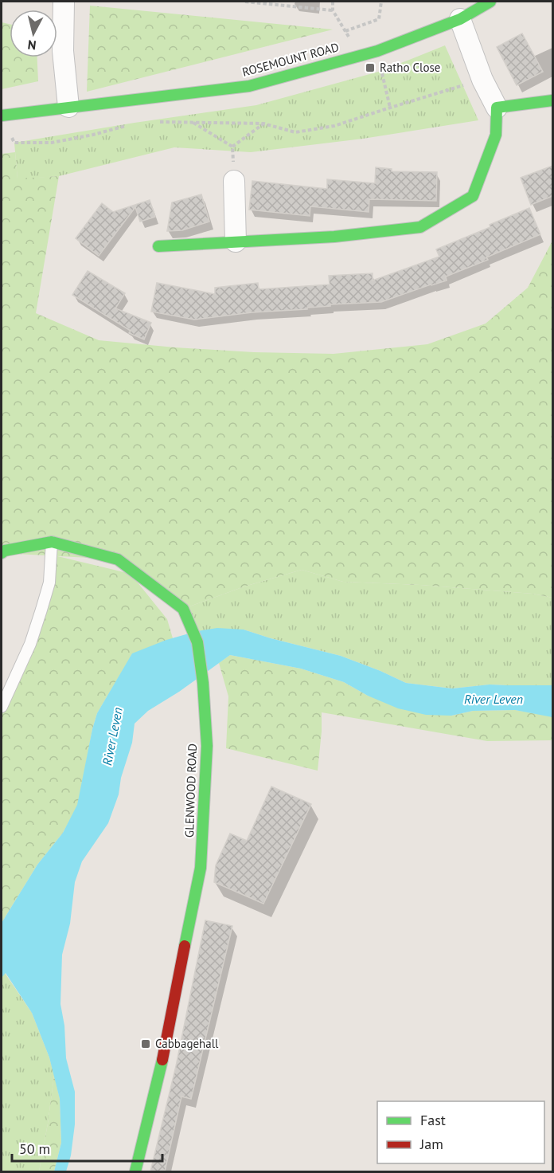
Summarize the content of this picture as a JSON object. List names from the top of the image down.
{
  "streets": {
    "street": ["ROSEMOUNT ROAD", "GLENWOOD ROAD"]
  },
  "water": ["River Leven"],
  "places": {
    "transit": ["Ratho Close", "Cabbagehall"]
  },
  "legend": ["Fast", "Jam"],
  "scale_bar": "50 m",
  "north": "bottom"
}
